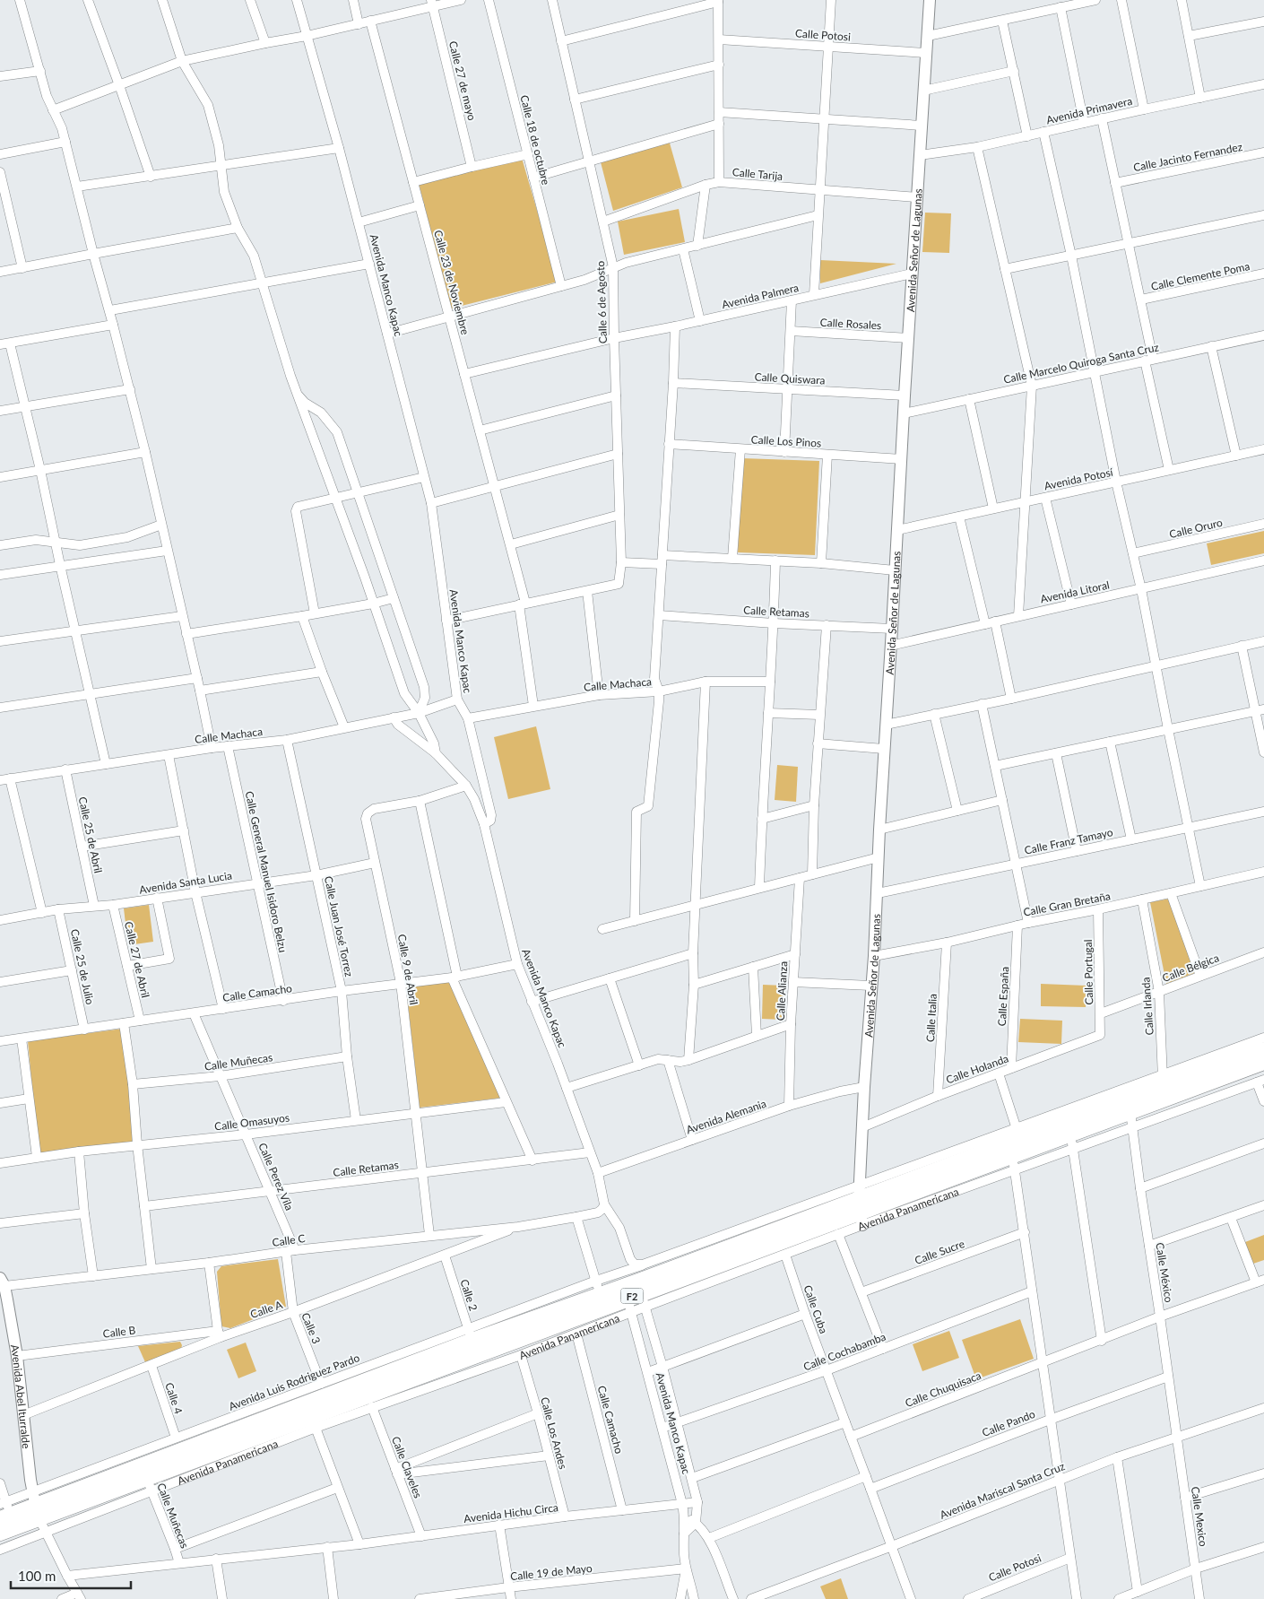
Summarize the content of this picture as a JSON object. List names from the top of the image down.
{
  "streets": {
    "highway": ["Avenida Panamericana", "F2"],
    "street": [
      "Calle Potosi",
      "Calle 27 de mayo",
      "Avenida Primavera",
      "Calle 18 de octubre",
      "Calle Jacinto Fernandez",
      "Calle Tarija",
      "Avenida Señor de Lagunas",
      "Calle Clemente Poma",
      "Calle 23 de Noviembre",
      "Avenida Manco Kapac",
      "Avenida Palmera",
      "Calle 6 de Agosto",
      "Calle Rosales",
      "Calle Marcelo Quiroga Santa Cruz",
      "Calle Quiswara",
      "Calle Los Pinos",
      "Avenida Potosí",
      "Calle Oruro",
      "Avenida Litoral",
      "Calle Retamas",
      "Calle Machaca",
      "Calle 25 de Abril",
      "Calle Franz Tamayo",
      "Calle General Manuel Isidoro Belzu",
      "Avenida Santa Lucia",
      "Calle Gran Bretaña",
      "Calle Juan José Torrez",
      "Calle 27 de Abril",
      "Calle 25 de Julio",
      "Calle Bélgica",
      "Calle 9 de Abril",
      "Calle Portugal",
      "Calle Alianza",
      "Calle Camacho",
      "Calle España",
      "Calle Irlanda",
      "Calle Italia",
      "Calle Muñecas",
      "Calle Holanda",
      "Avenida Alemania",
      "Calle Omasuyos",
      "Calle Perez Vila",
      "Calle C",
      "Calle Sucre",
      "Calle México",
      "Calle 2",
      "Calle A",
      "Calle Cuba",
      "Calle 3",
      "Calle B",
      "Calle Cochabamba",
      "Avenida Luis Rodriguez Pardo",
      "Calle Chuquisaca",
      "Avenida Abel Iturralde",
      "Calle 4",
      "Calle Pando",
      "Calle Los Andes",
      "Calle Claveles",
      "Avenida Mariscal Santa Cruz",
      "Avenida Hichu Circa",
      "Calle Mexico",
      "Calle 19 de Mayo"
    ]
  },
  "crossings": [
    ["Calle Potosi", "Avenida Señor de Lagunas"],
    ["Avenida Primavera", "Avenida Señor de Lagunas"],
    ["Calle Tarija", "Avenida Señor de Lagunas"],
    ["Calle Tarija", "Calle 6 de Agosto"],
    ["Avenida Señor de Lagunas", "Avenida Palmera"],
    ["Avenida Señor de Lagunas", "Calle Rosales"],
    ["Avenida Señor de Lagunas", "Calle Marcelo Quiroga Santa Cruz"],
    ["Avenida Señor de Lagunas", "Calle Quiswara"],
    ["Avenida Señor de Lagunas", "Calle Los Pinos"],
    ["Avenida Señor de Lagunas", "Avenida Potosí"],
    ["Avenida Señor de Lagunas", "Avenida Litoral"],
    ["Avenida Señor de Lagunas", "Calle Retamas"],
    ["Avenida Señor de Lagunas", "Calle Franz Tamayo"],
    ["Avenida Señor de Lagunas", "Calle Gran Bretaña"],
    ["Avenida Señor de Lagunas", "Calle Holanda"],
    ["Avenida Señor de Lagunas", "Avenida Alemania"],
    ["Avenida Señor de Lagunas", "Avenida Panamericana"],
    ["Calle 23 de Noviembre", "Avenida Palmera"],
    ["Calle 23 de Noviembre", "Calle Machaca"],
    ["Avenida Manco Kapac", "Calle Retamas"],
    ["Avenida Manco Kapac", "Calle Machaca"],
    ["Avenida Manco Kapac", "Calle Camacho"],
    ["Avenida Manco Kapac", "Avenida Alemania"],
    ["Avenida Manco Kapac", "Avenida Panamericana"],
    ["Avenida Manco Kapac", "Calle Cochabamba"],
    ["Avenida Manco Kapac", "Avenida Hichu Circa"],
    ["Avenida Manco Kapac", "Calle 19 de Mayo"],
    ["Avenida Palmera", "Calle 6 de Agosto"],
    ["Calle Retamas", "Calle 9 de Abril"],
    ["Calle Retamas", "Calle Perez Vila"],
    ["Calle Machaca", "Calle 25 de Abril"],
    ["Calle Machaca", "Calle General Manuel Isidoro Belzu"],
    ["Calle Machaca", "Calle Juan José Torrez"],
    ["Calle 25 de Abril", "Avenida Santa Lucia"],
    ["Calle General Manuel Isidoro Belzu", "Avenida Santa Lucia"],
    ["Calle General Manuel Isidoro Belzu", "Calle Camacho"],
    ["Avenida Santa Lucia", "Calle Juan José Torrez"],
    ["Avenida Santa Lucia", "Calle 27 de Abril"],
    ["Avenida Santa Lucia", "Calle 25 de Julio"],
    ["Avenida Santa Lucia", "Calle 9 de Abril"],
    ["Calle Gran Bretaña", "Calle Portugal"],
    ["Calle Gran Bretaña", "Calle España"],
    ["Calle Gran Bretaña", "Calle Irlanda"],
    ["Calle Gran Bretaña", "Calle Italia"],
    ["Calle Juan José Torrez", "Calle Camacho"],
    ["Calle Juan José Torrez", "Calle Muñecas"],
    ["Calle Juan José Torrez", "Calle Omasuyos"],
    ["Calle 27 de Abril", "Calle Camacho"],
    ["Calle 25 de Julio", "Calle Camacho"],
    ["Calle Bélgica", "Calle Portugal"],
    ["Calle Bélgica", "Calle Irlanda"],
    ["Calle 9 de Abril", "Calle Camacho"],
    ["Calle 9 de Abril", "Calle Omasuyos"],
    ["Calle 9 de Abril", "Calle C"],
    ["Calle Portugal", "Calle Holanda"],
    ["Calle Alianza", "Avenida Alemania"],
    ["Calle Camacho", "Calle Perez Vila"],
    ["Calle Camacho", "Avenida Panamericana"],
    ["Calle Camacho", "Avenida Hichu Circa"],
    ["Calle España", "Calle Holanda"],
    ["Calle Irlanda", "Avenida Panamericana"],
    ["Calle Italia", "Calle Holanda"],
    ["Calle Muñecas", "Calle Perez Vila"],
    ["Calle Muñecas", "Avenida Panamericana"],
    ["Calle Muñecas", "Avenida Hichu Circa"],
    ["Calle Omasuyos", "Calle Perez Vila"],
    ["Calle Perez Vila", "Calle C"],
    ["Calle Perez Vila", "Calle 3"],
    ["Avenida Panamericana", "Calle México"],
    ["Avenida Panamericana", "Calle 2"],
    ["Avenida Panamericana", "Calle Cuba"],
    ["Avenida Panamericana", "Avenida Luis Rodriguez Pardo"],
    ["Avenida Panamericana", "Avenida Abel Iturralde"],
    ["Avenida Panamericana", "Calle Los Andes"],
    ["Avenida Panamericana", "Calle Claveles"],
    ["Calle C", "Calle A"],
    ["Calle C", "Calle 3"],
    ["Calle C", "Avenida Abel Iturralde"],
    ["Calle México", "Calle Chuquisaca"],
    ["Calle México", "Calle Pando"],
    ["Calle México", "Avenida Mariscal Santa Cruz"],
    ["Calle México", "Calle Mexico"],
    ["Calle 2", "Calle A"],
    ["Calle 2", "Avenida Luis Rodriguez Pardo"],
    ["Calle A", "Calle 3"],
    ["Calle A", "Calle B"],
    ["Calle A", "Avenida Abel Iturralde"],
    ["Calle A", "Calle 4"],
    ["Calle Cuba", "Calle Cochabamba"],
    ["Calle 3", "Avenida Luis Rodriguez Pardo"],
    ["Calle B", "Avenida Abel Iturralde"],
    ["Avenida Luis Rodriguez Pardo", "Avenida Abel Iturralde"],
    ["Avenida Luis Rodriguez Pardo", "Calle 4"],
    ["Calle Los Andes", "Avenida Hichu Circa"],
    ["Calle Claveles", "Avenida Hichu Circa"],
    ["Avenida Mariscal Santa Cruz", "Calle Mexico"]
  ],
  "scale_bar": "100 m"
}
